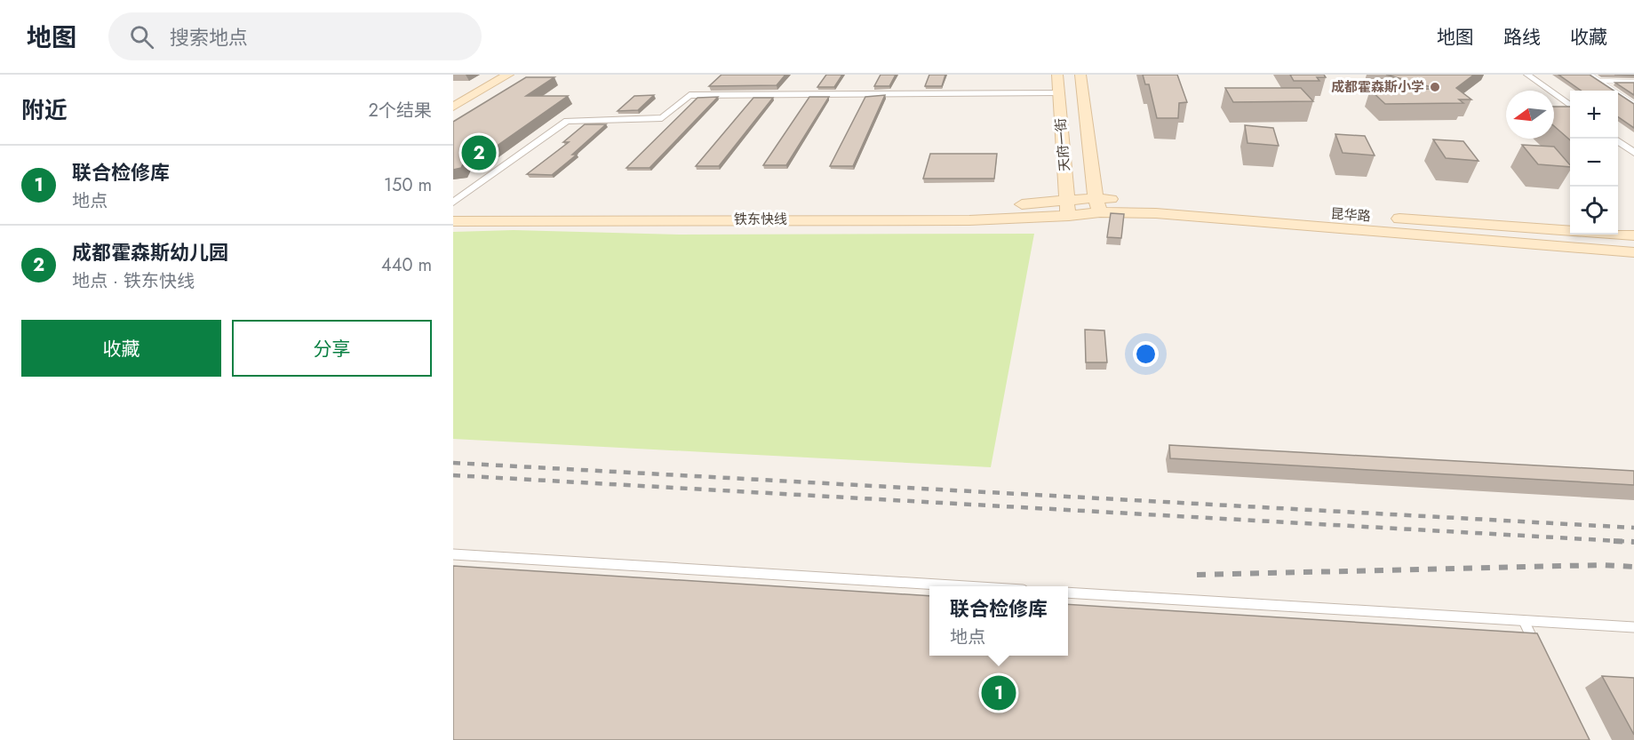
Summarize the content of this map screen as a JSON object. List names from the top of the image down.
{
  "streets": {
    "main road": ["天府一街", "昆华路", "铁东快线"]
  },
  "crossings": [
    ["天府一街", "昆华路"],
    ["天府一街", "铁东快线"],
    ["昆华路", "铁东快线"]
  ],
  "places": ["成都霍森斯小学"],
  "north": "left",
  "page": {
    "header": "地图",
    "search": "搜索地点",
    "nav": ["地图", "路线", "收藏"],
    "heading": ["附近", "2个结果"],
    "map_buttons": ["+", "−"],
    "pins": ["2", "1"],
    "list": [
      {
        "mark": "1",
        "name": "联合检修库",
        "note": "地点",
        "value": "150 m"
      },
      {
        "mark": "2",
        "name": "成都霍森斯幼儿园",
        "note": "地点 · 铁东快线",
        "value": "440 m"
      }
    ],
    "buttons": ["收藏", "分享"],
    "popup": ["联合检修库", "地点"]
  }
}
